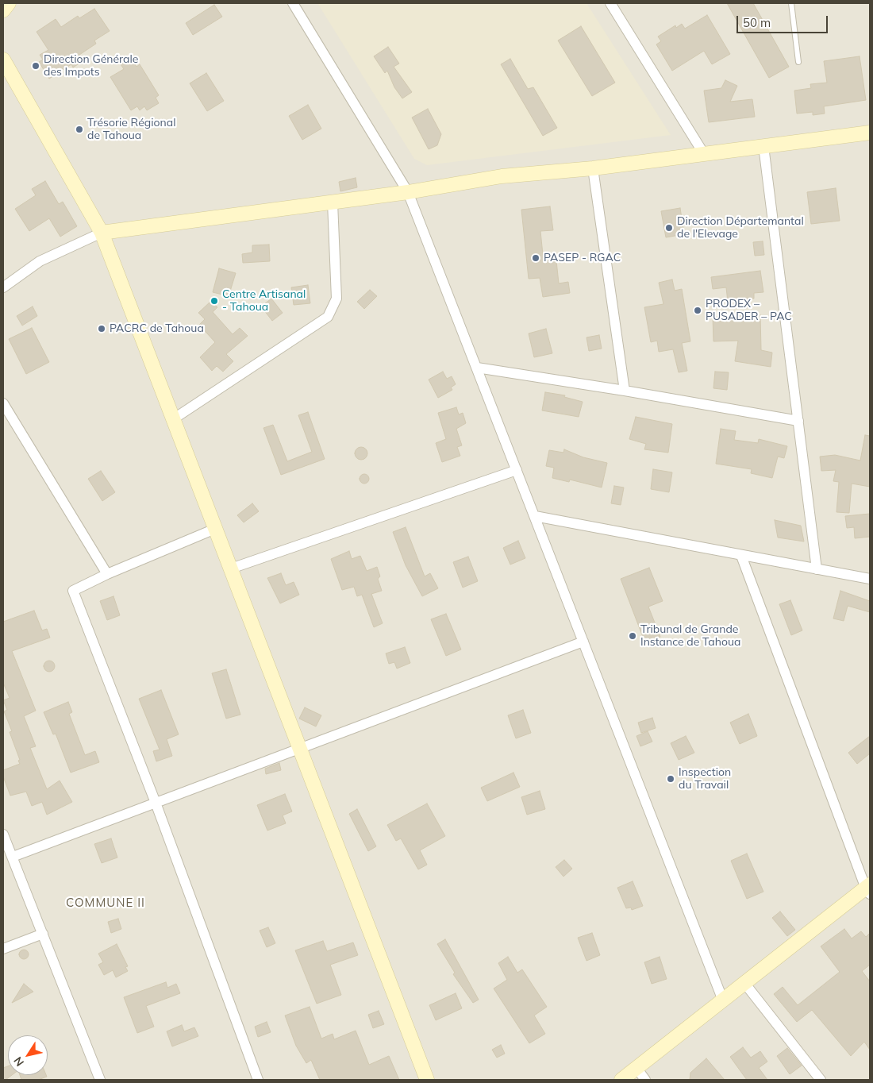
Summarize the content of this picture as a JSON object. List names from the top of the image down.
{
  "districts": ["COMMUNE II"],
  "places": [
    "Direction Générale des Impots",
    "Trésorie Régional de Tahoua",
    "Direction Départemantal de l'Elevage",
    "PASEP - RGAC",
    "Centre Artisanal - Tahoua",
    "PRODEX – PUSADER – PAC",
    "PACRC de Tahoua",
    "Tribunal de Grande Instance de Tahoua",
    "Inspection du Travail"
  ],
  "scale_bar": "50 m",
  "north": "bottom left"
}
